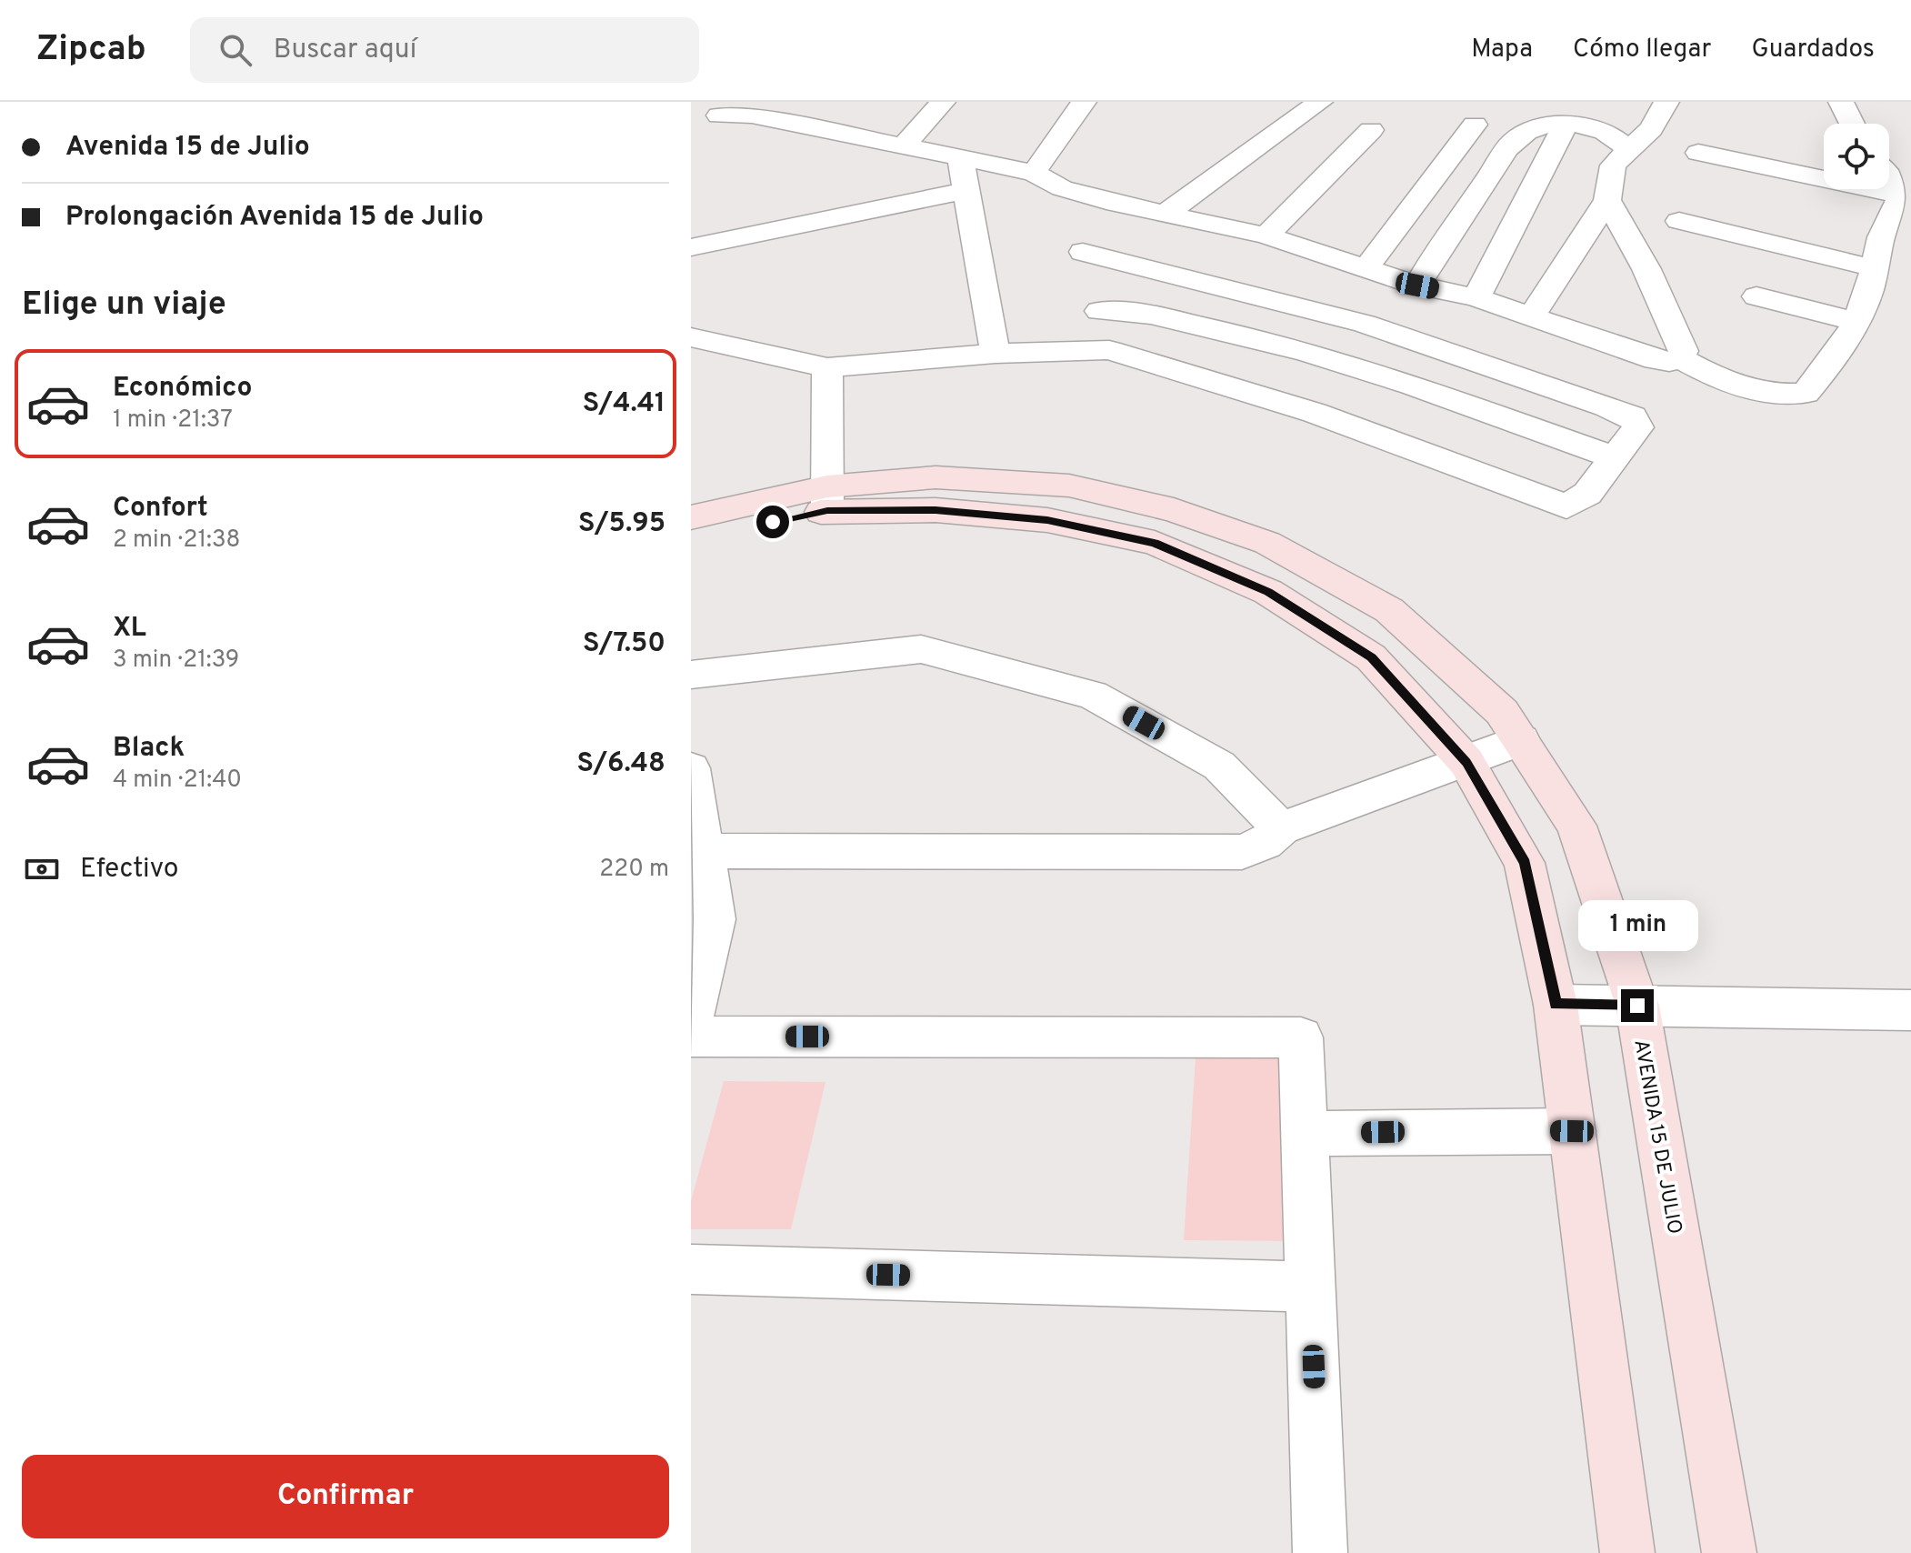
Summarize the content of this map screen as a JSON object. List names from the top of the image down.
{
  "streets": {
    "street": ["AVENIDA 15 DE JULIO"]
  },
  "page": {
    "header": "Zipcab",
    "search": "Buscar aquí",
    "nav": ["Mapa", "Cómo llegar", "Guardados"],
    "banner": ["Avenida 15 de Julio", "Prolongación Avenida 15 de Julio"],
    "heading": "Elige un viaje",
    "list": [
      {
        "name": "Económico",
        "note": "1 min · 21:37",
        "value": "S/4.41"
      },
      {
        "name": "Confort",
        "note": "2 min · 21:38",
        "value": "S/5.95"
      },
      {
        "name": "XL",
        "note": "3 min · 21:39",
        "value": "S/7.50"
      },
      {
        "name": "Black",
        "note": "4 min · 21:40",
        "value": "S/6.48"
      }
    ],
    "pay": ["Efectivo", "220 m"],
    "bubble": "1 min",
    "buttons": "Confirmar"
  }
}
